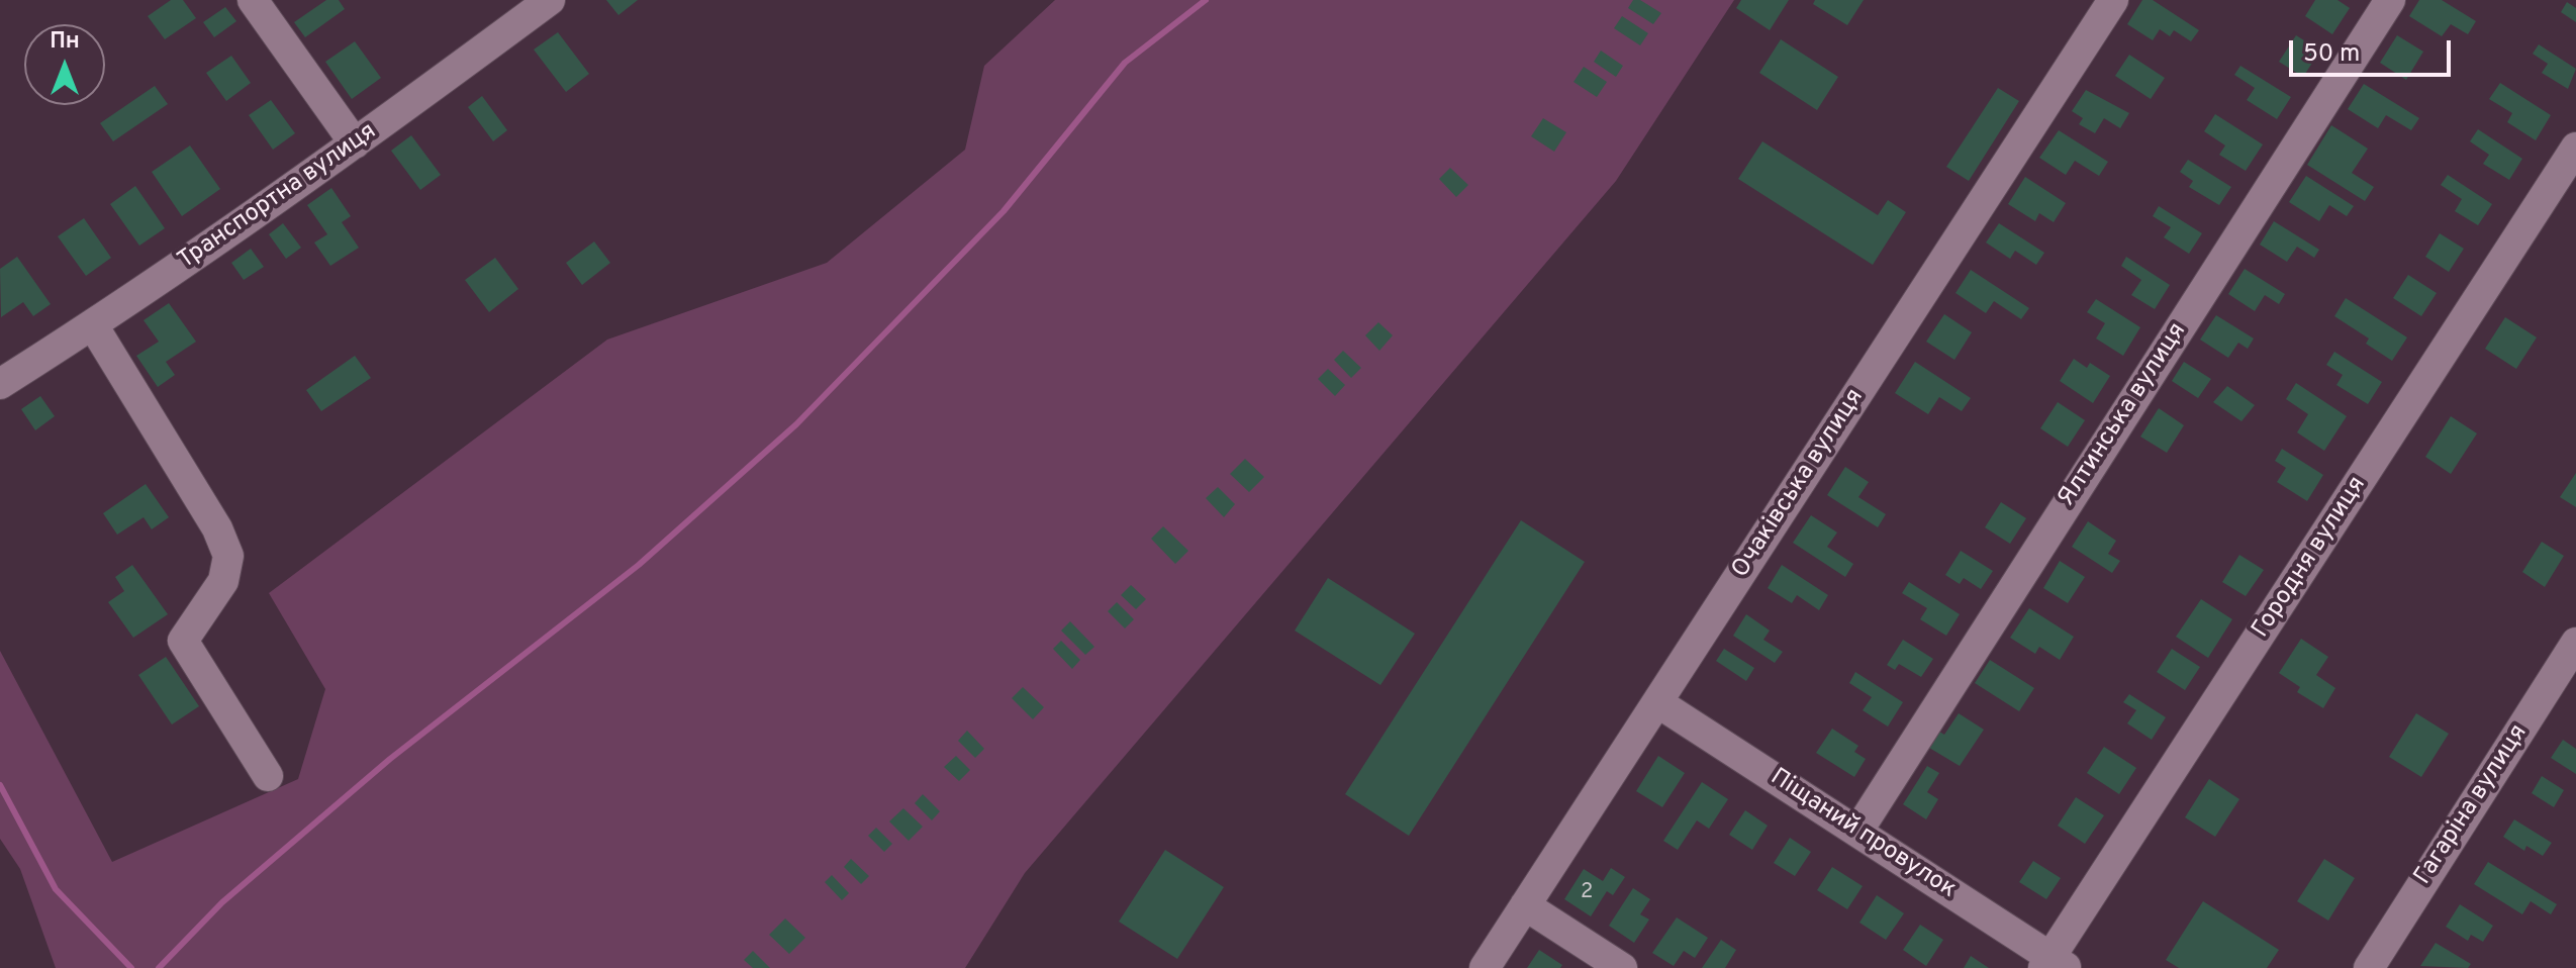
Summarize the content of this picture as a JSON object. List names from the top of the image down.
{
  "streets": {
    "street": [
      "Транспортна вулиця",
      "Ялтинська вулиця",
      "Очаківська вулиця",
      "Городня вулиця",
      "Гагаріна вулиця",
      "Піщаний провулок"
    ]
  },
  "crossings": [
    ["Ялтинська вулиця", "Піщаний провулок"],
    ["Очаківська вулиця", "Піщаний провулок"],
    ["Городня вулиця", "Піщаний провулок"]
  ],
  "house_numbers": ["2"],
  "scale_bar": "50 m",
  "north": "top"
}
